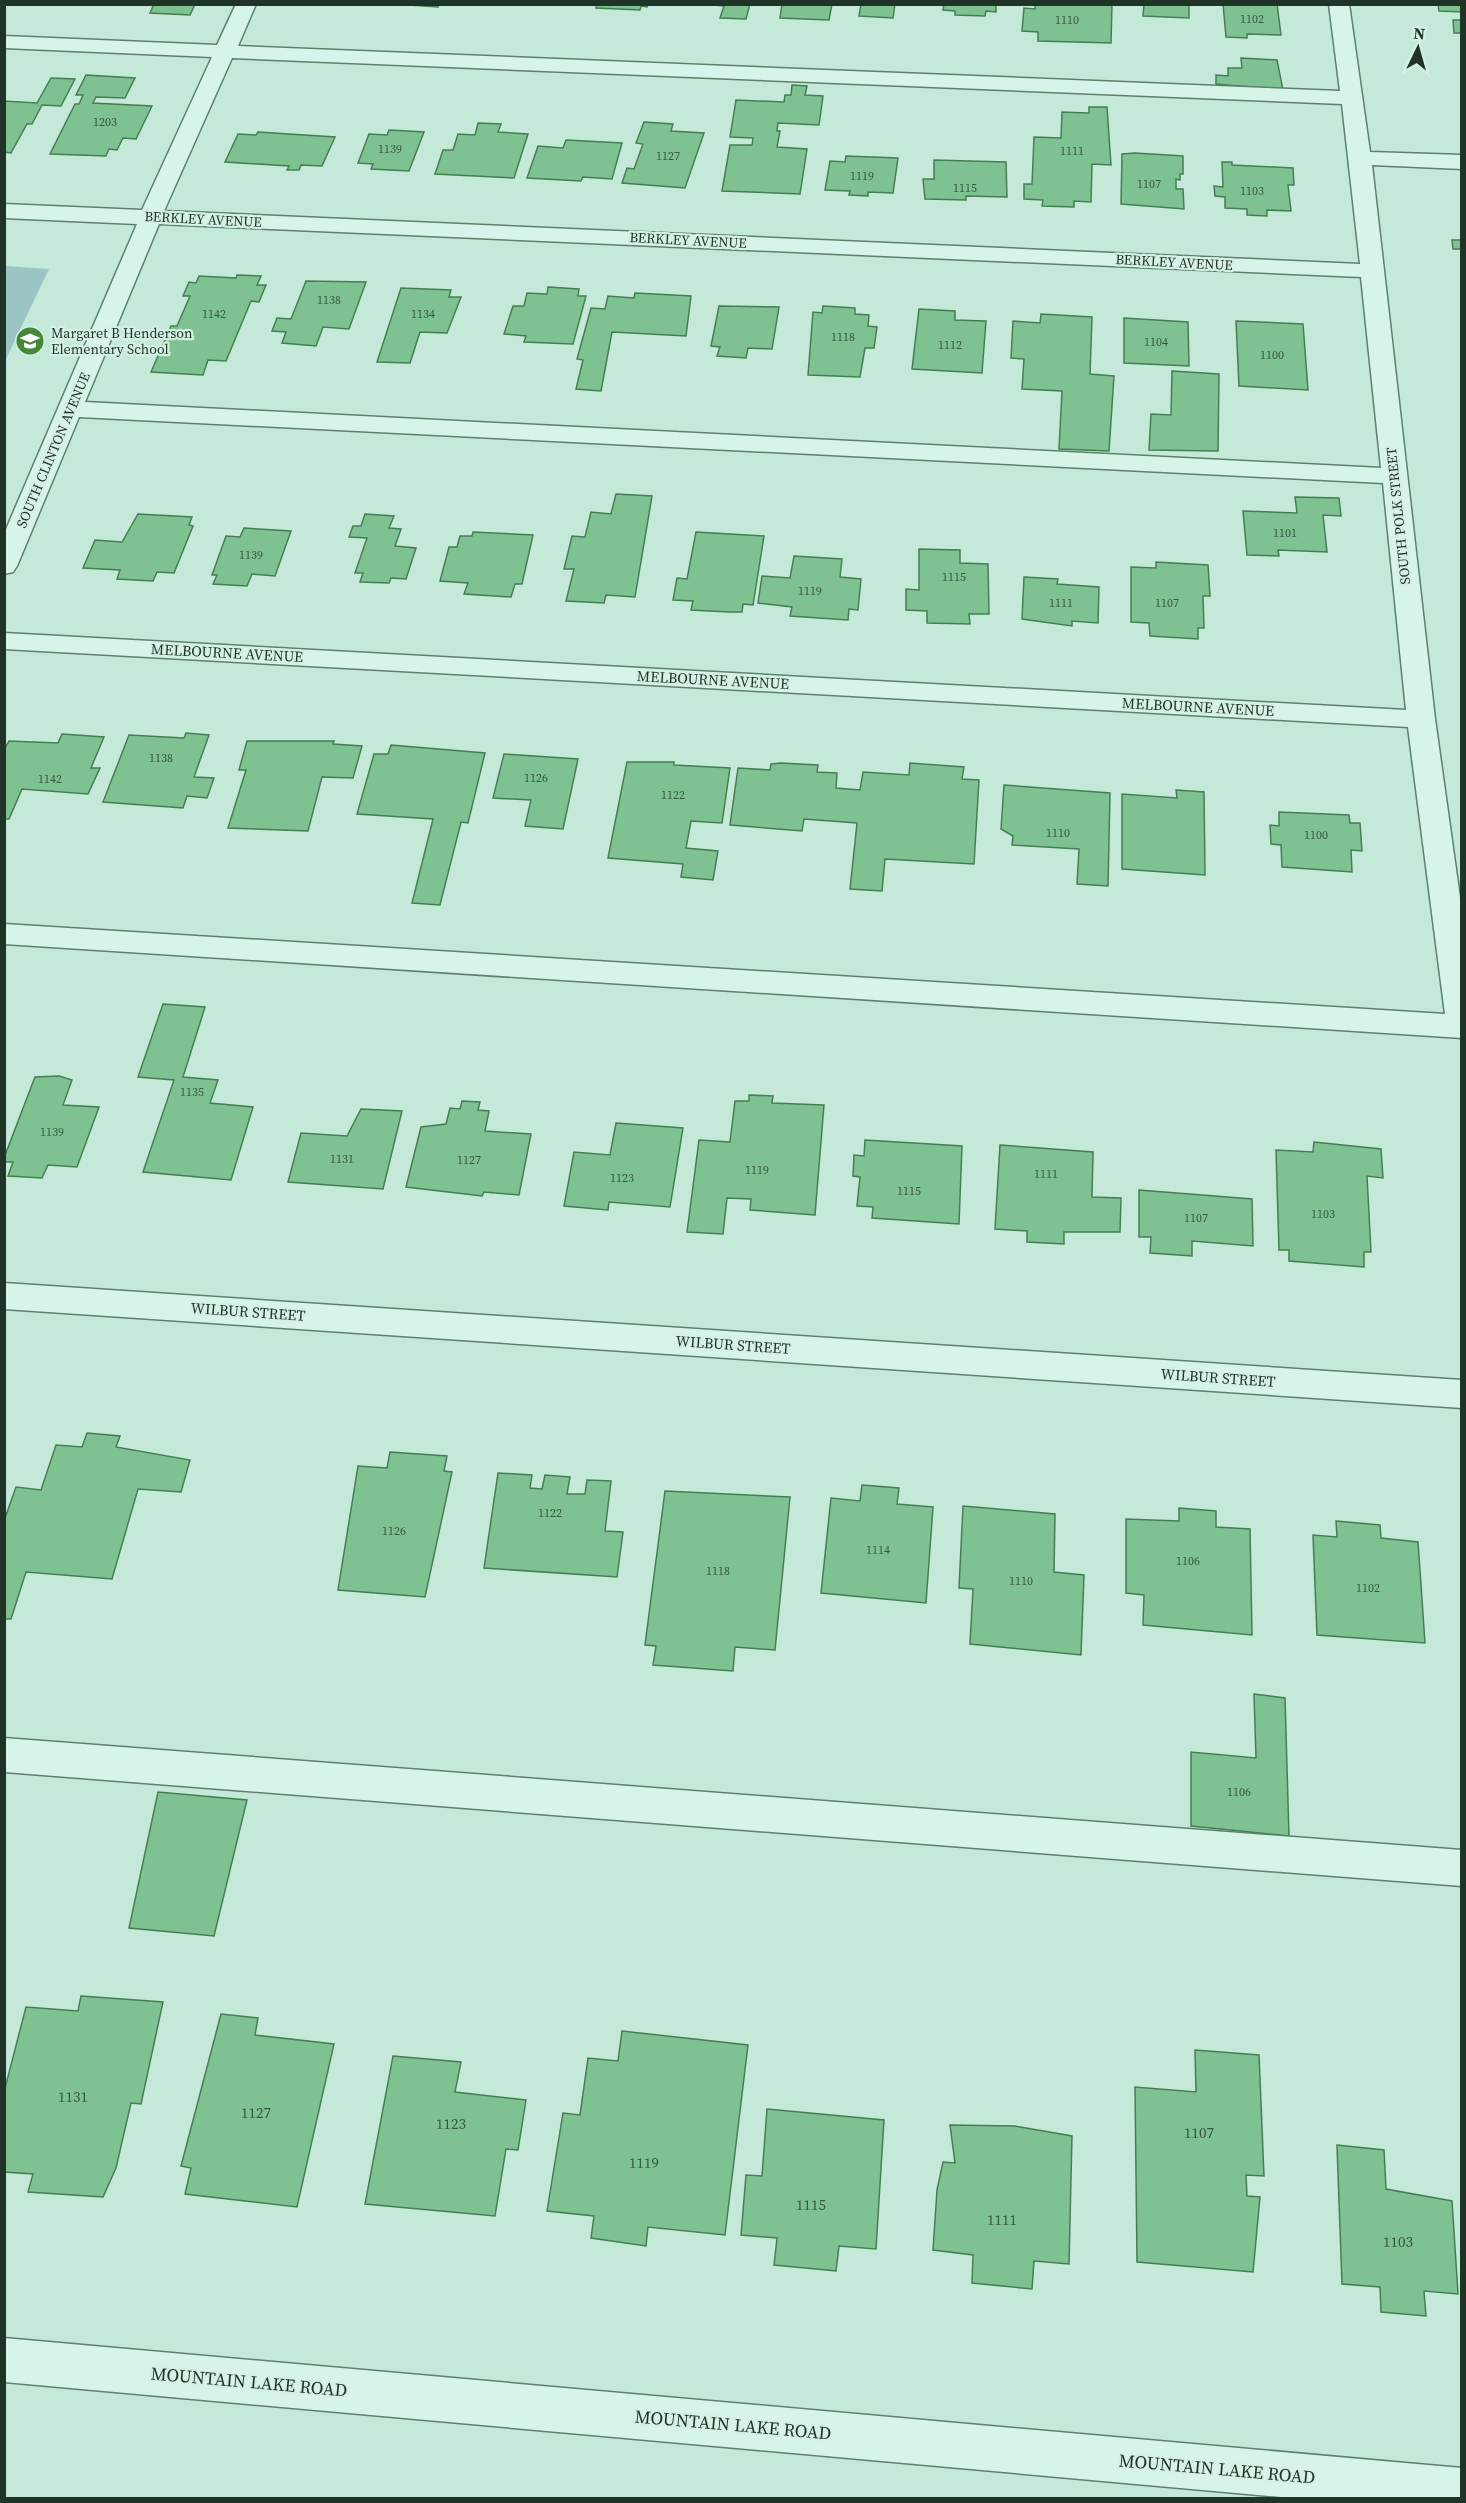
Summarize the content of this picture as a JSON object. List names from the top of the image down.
{
  "streets": {
    "street": [
      "BERKLEY AVENUE",
      "SOUTH CLINTON AVENUE",
      "SOUTH POLK STREET",
      "MELBOURNE AVENUE",
      "WILBUR STREET",
      "MOUNTAIN LAKE ROAD"
    ]
  },
  "crossings": [
    ["BERKLEY AVENUE", "SOUTH CLINTON AVENUE"],
    ["BERKLEY AVENUE", "SOUTH POLK STREET"],
    ["SOUTH POLK STREET", "MELBOURNE AVENUE"]
  ],
  "places": {
    "school or university": ["Margaret B Henderson Elementary School"]
  },
  "house_numbers": [
    "1102",
    "1110",
    "1203",
    "1139",
    "1111",
    "1127",
    "1119",
    "1107",
    "1115",
    "1103",
    "1138",
    "1142",
    "1134",
    "1118",
    "1104",
    "1112",
    "1100",
    "1101",
    "1139",
    "1115",
    "1119",
    "1111",
    "1107",
    "1138",
    "1126",
    "1142",
    "1122",
    "1110",
    "1100",
    "1135",
    "1139",
    "1131",
    "1127",
    "1119",
    "1111",
    "1123",
    "1115",
    "1103",
    "1107",
    "1122",
    "1126",
    "1114",
    "1106",
    "1118",
    "1110",
    "1102",
    "1106",
    "1131",
    "1127",
    "1123",
    "1107",
    "1119",
    "1115",
    "1111",
    "1103"
  ],
  "north": "top"
}
